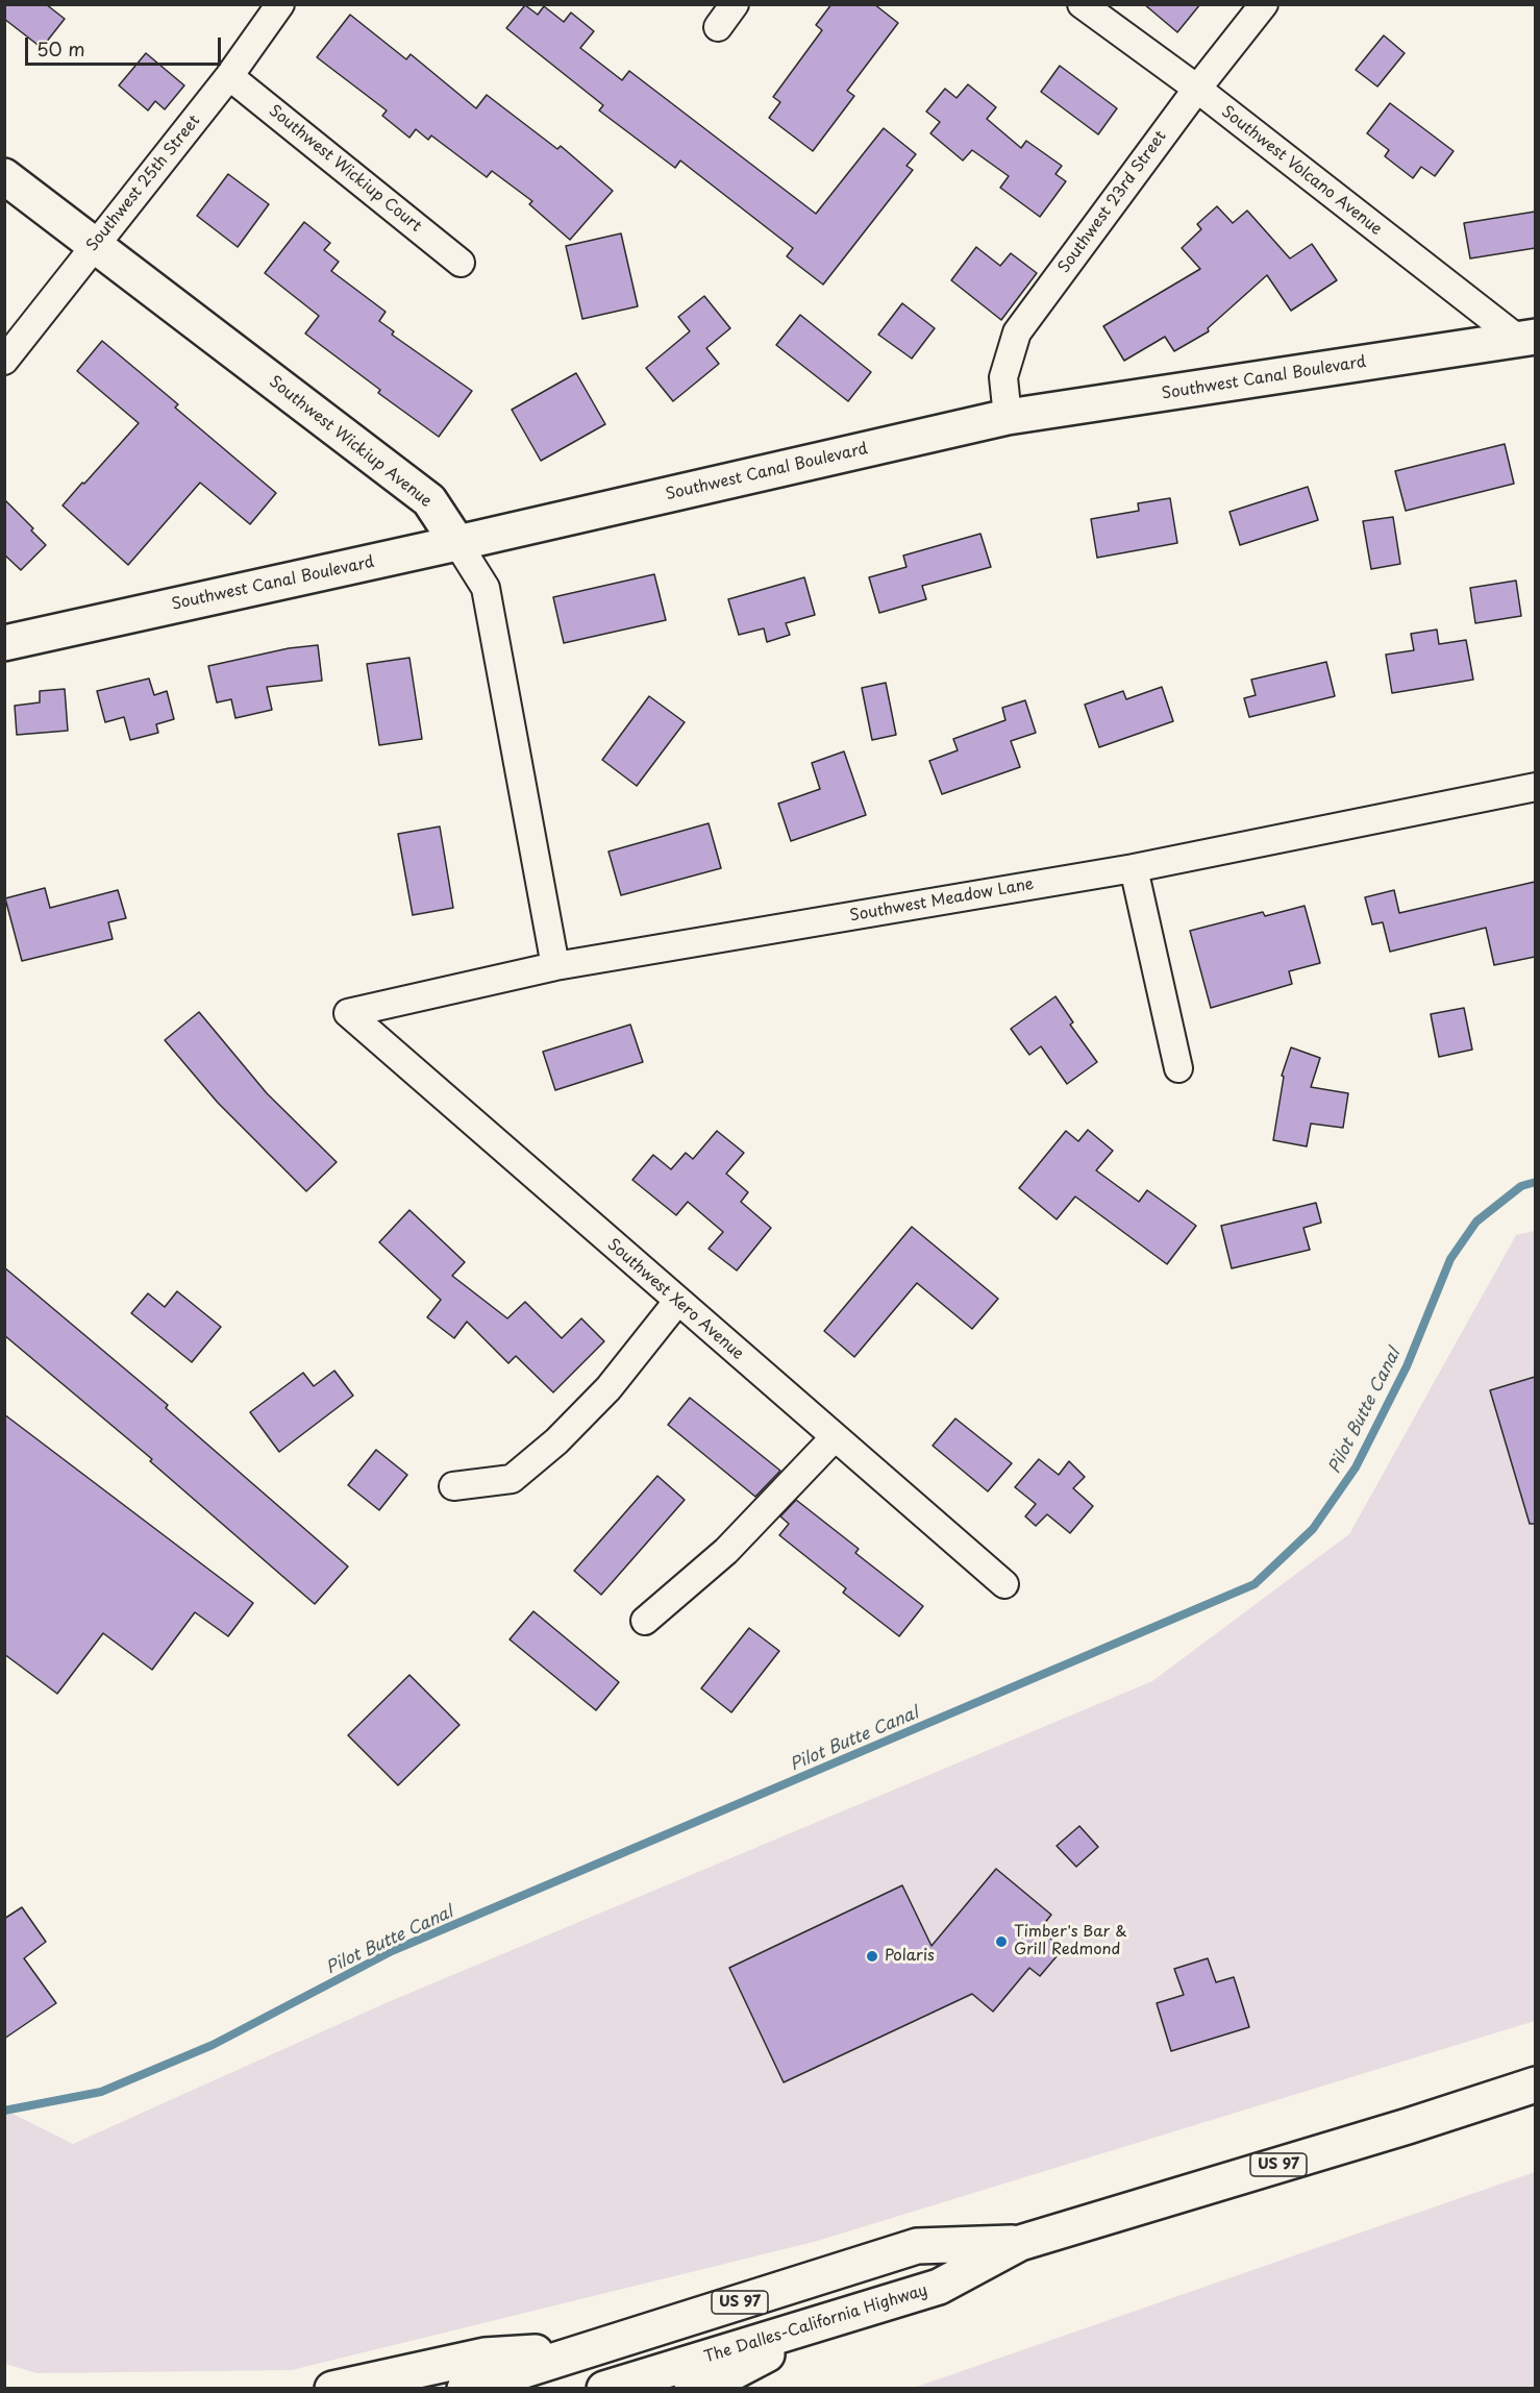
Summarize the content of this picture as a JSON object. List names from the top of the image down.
{
  "streets": {
    "main road": [
      "Southwest Canal Boulevard",
      "Southwest Wickiup Avenue",
      "US 97",
      "The Dalles-California Highway"
    ],
    "street": [
      "Southwest Wickiup Court",
      "Southwest Volcano Avenue",
      "Southwest 25th Street",
      "Southwest 23rd Street",
      "Southwest Meadow Lane",
      "Southwest Xero Avenue"
    ]
  },
  "crossings": [
    ["Southwest Wickiup Court", "Southwest 25th Street"],
    ["Southwest Volcano Avenue", "Southwest 23rd Street"],
    ["Southwest Volcano Avenue", "Southwest Canal Boulevard"],
    ["Southwest 25th Street", "Southwest Wickiup Avenue"],
    ["Southwest 23rd Street", "Southwest Canal Boulevard"],
    ["Southwest Canal Boulevard", "Southwest Wickiup Avenue"],
    ["Southwest Wickiup Avenue", "Southwest Meadow Lane"],
    ["Southwest Meadow Lane", "Southwest Xero Avenue"]
  ],
  "water": ["Pilot Butte Canal"],
  "places": ["Timber's Bar & Grill Redmond", "Polaris"],
  "scale_bar": "50 m"
}
